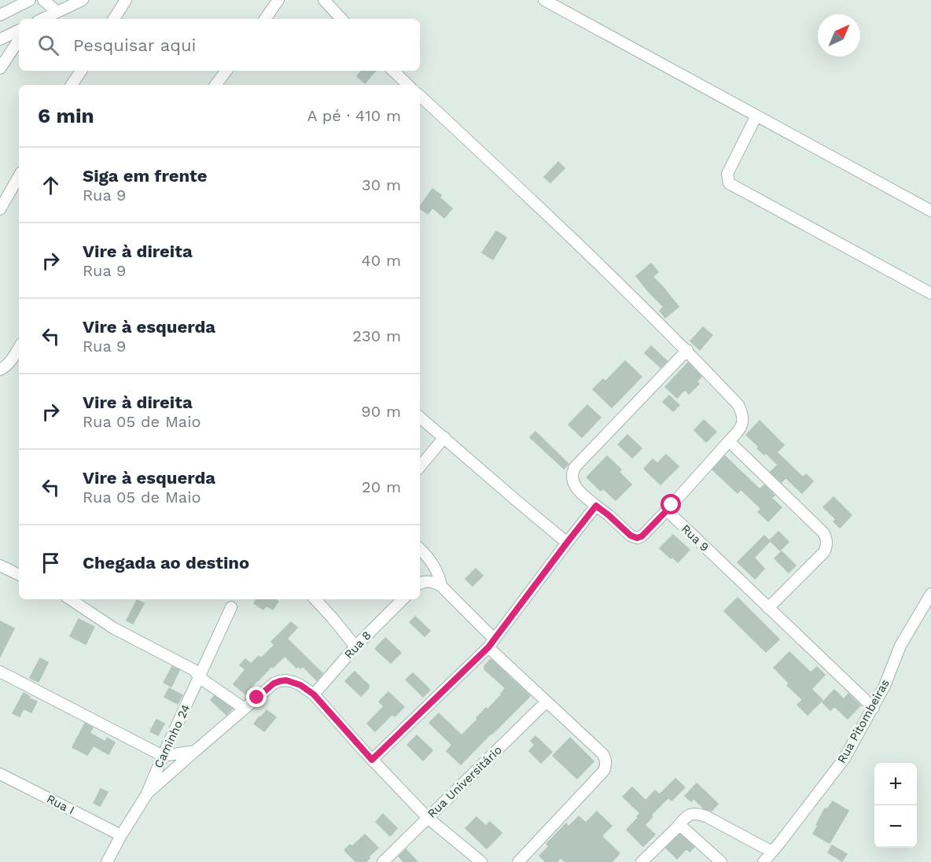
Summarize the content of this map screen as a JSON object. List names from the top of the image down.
{
  "streets": {
    "street": [
      "Rua 9",
      "Rua 8",
      "Rua Pitombeiras",
      "Caminho 24",
      "Rua Universitário",
      "Rua I"
    ]
  },
  "crossings": [
    ["Rua 9", "Rua Pitombeiras"],
    ["Caminho 24", "Rua I"]
  ],
  "north": "top right",
  "page": {
    "search": "Pesquisar aqui",
    "heading": ["6 min", "A pé · 410 m"],
    "list": [
      ["Siga em frente", "Rua 9", "30 m"],
      ["Vire à direita", "Rua 9", "40 m"],
      ["Vire à esquerda", "Rua 9", "230 m"],
      ["Vire à direita", "Rua 05 de Maio", "90 m"],
      ["Vire à esquerda", "Rua 05 de Maio", "20 m"],
      "Chegada ao destino"
    ],
    "map_buttons": ["+", "−"]
  }
}
